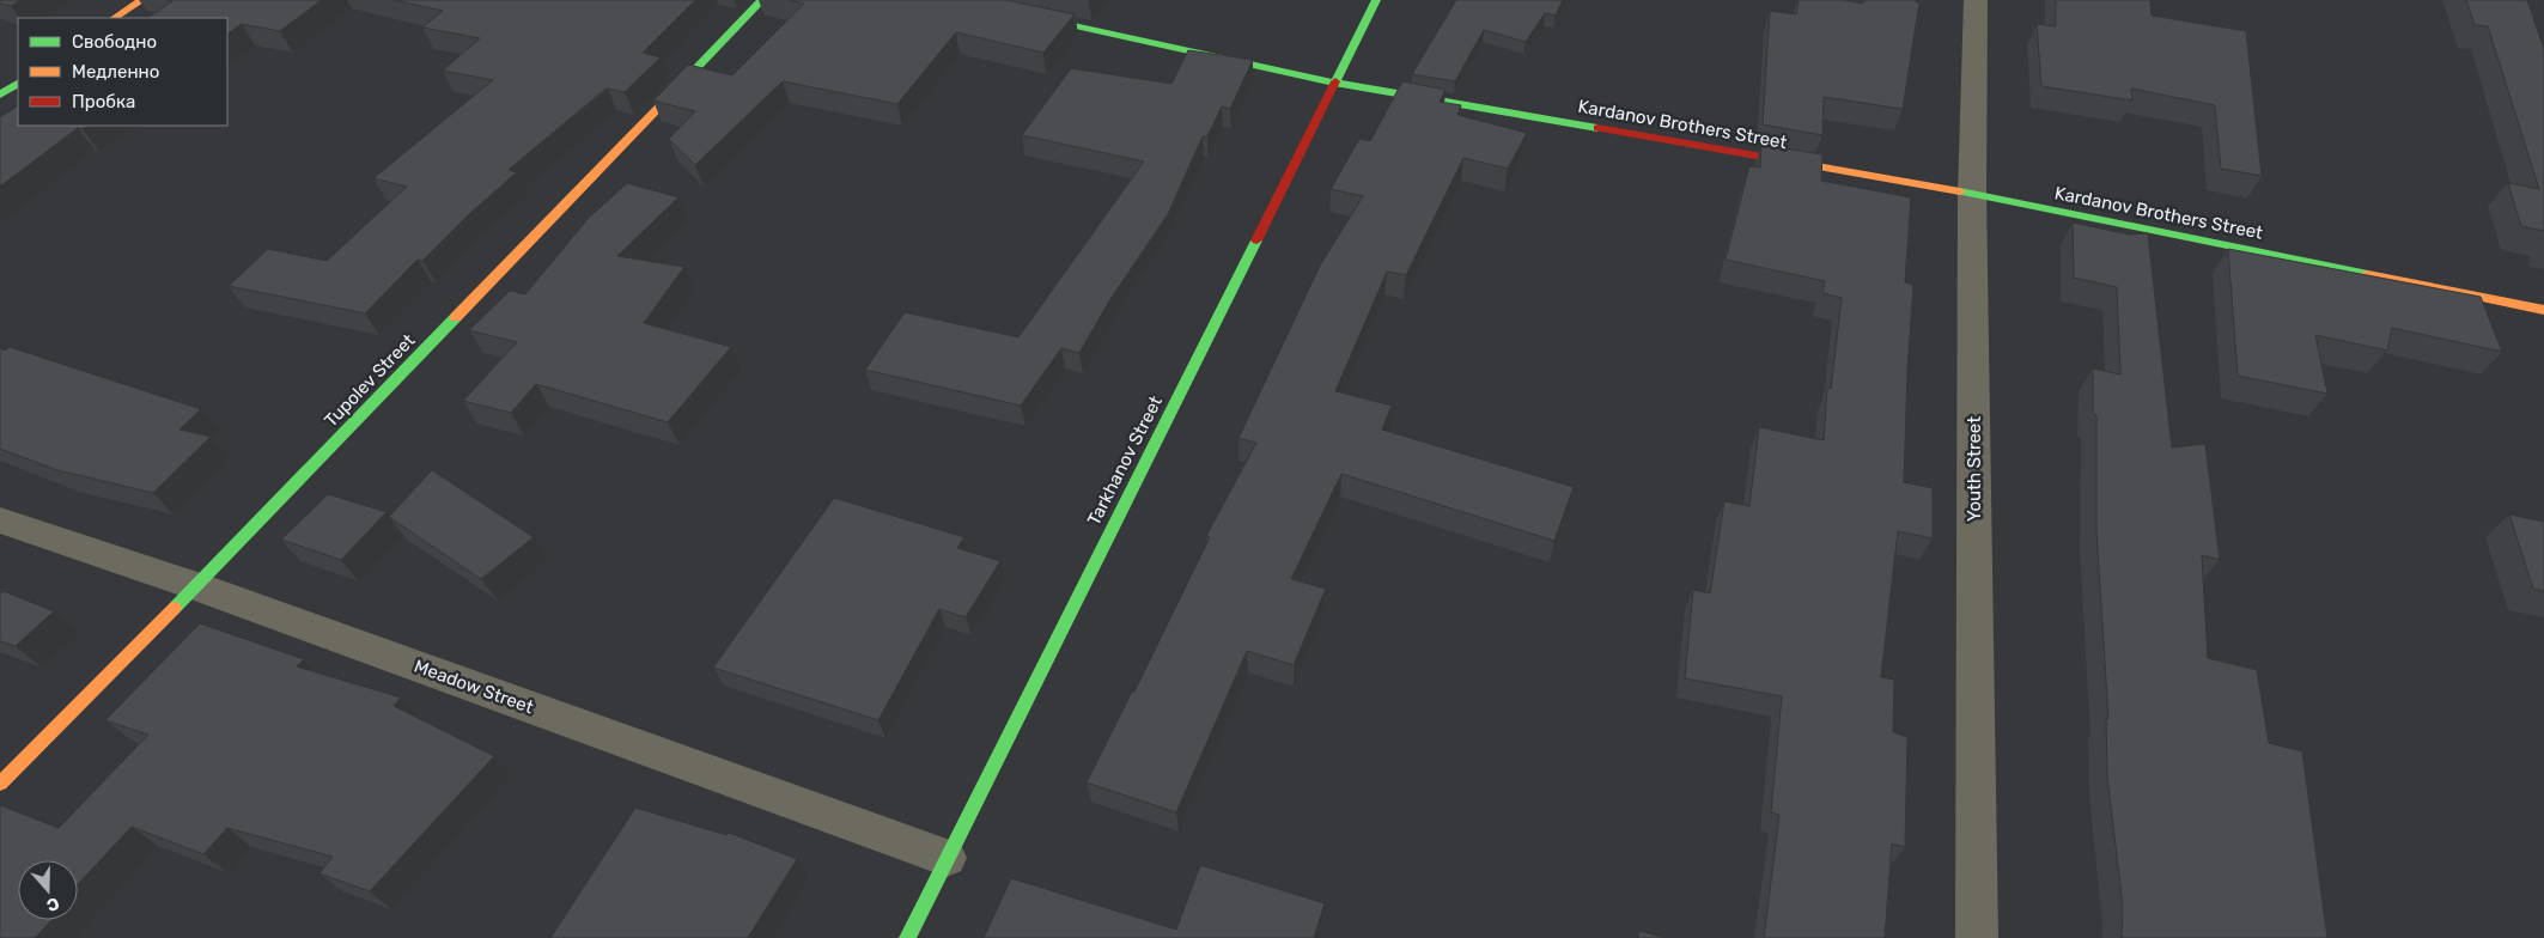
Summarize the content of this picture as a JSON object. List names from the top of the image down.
{
  "streets": {
    "street": [
      "Kardanov Brothers Street",
      "Tupolev Street",
      "Tarkhanov Street",
      "Youth Street",
      "Meadow Street"
    ]
  },
  "crossings": [
    ["Kardanov Brothers Street", "Tarkhanov Street"],
    ["Kardanov Brothers Street", "Youth Street"],
    ["Tupolev Street", "Meadow Street"],
    ["Tarkhanov Street", "Meadow Street"]
  ],
  "legend": ["Свободно", "Медленно", "Пробка"],
  "north": "bottom"
}
